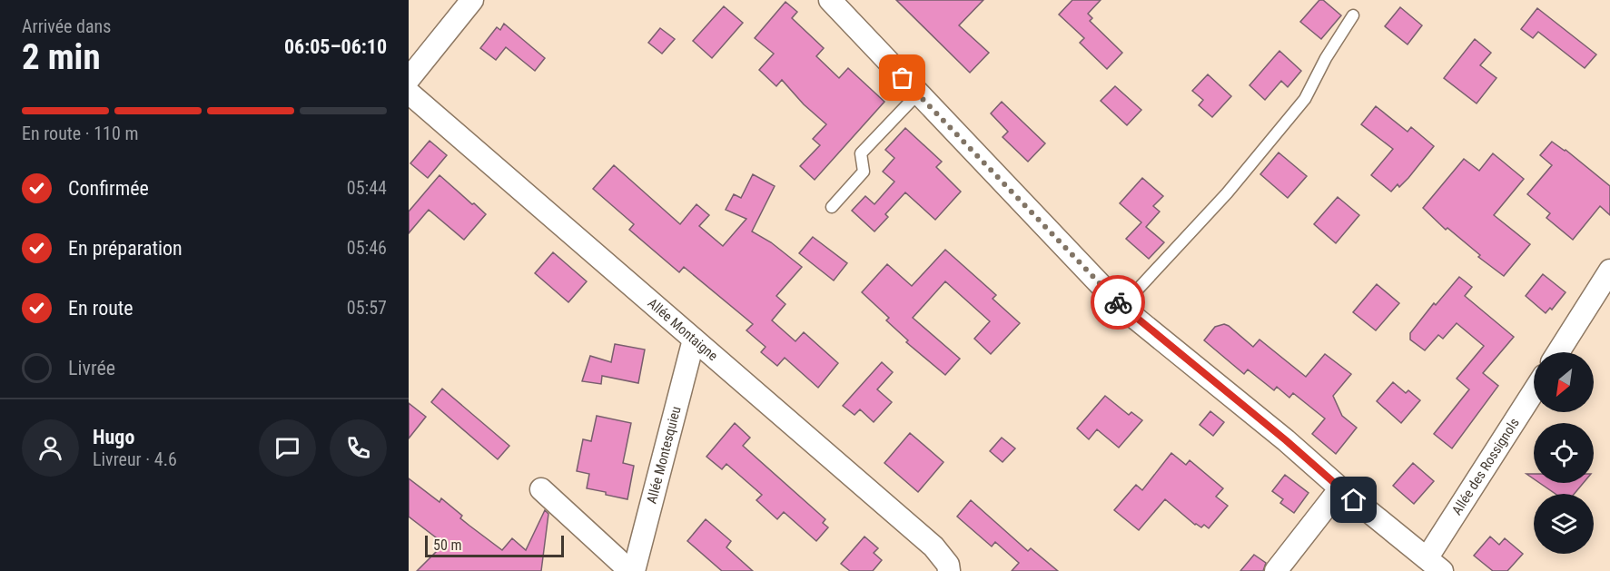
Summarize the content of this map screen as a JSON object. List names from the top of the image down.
{
  "streets": {
    "street": ["Allée Montaigne", "Allée Montesquieu", "Allée des Rossignols"]
  },
  "crossings": [
    ["Allée Montaigne", "Allée Montesquieu"]
  ],
  "scale_bar": "50 m",
  "north": "bottom left",
  "page": {
    "heading": ["2 min", "Arrivée dans", "06:05–06:10"],
    "panel": ["Hugo", "Livreur · 4.6"],
    "bar": "En route · 110 m",
    "list": [
      ["Confirmée", "05:44"],
      ["En préparation", "05:46"],
      ["En route", "05:57"],
      "Livrée"
    ],
    "scale": "50 m"
  }
}
